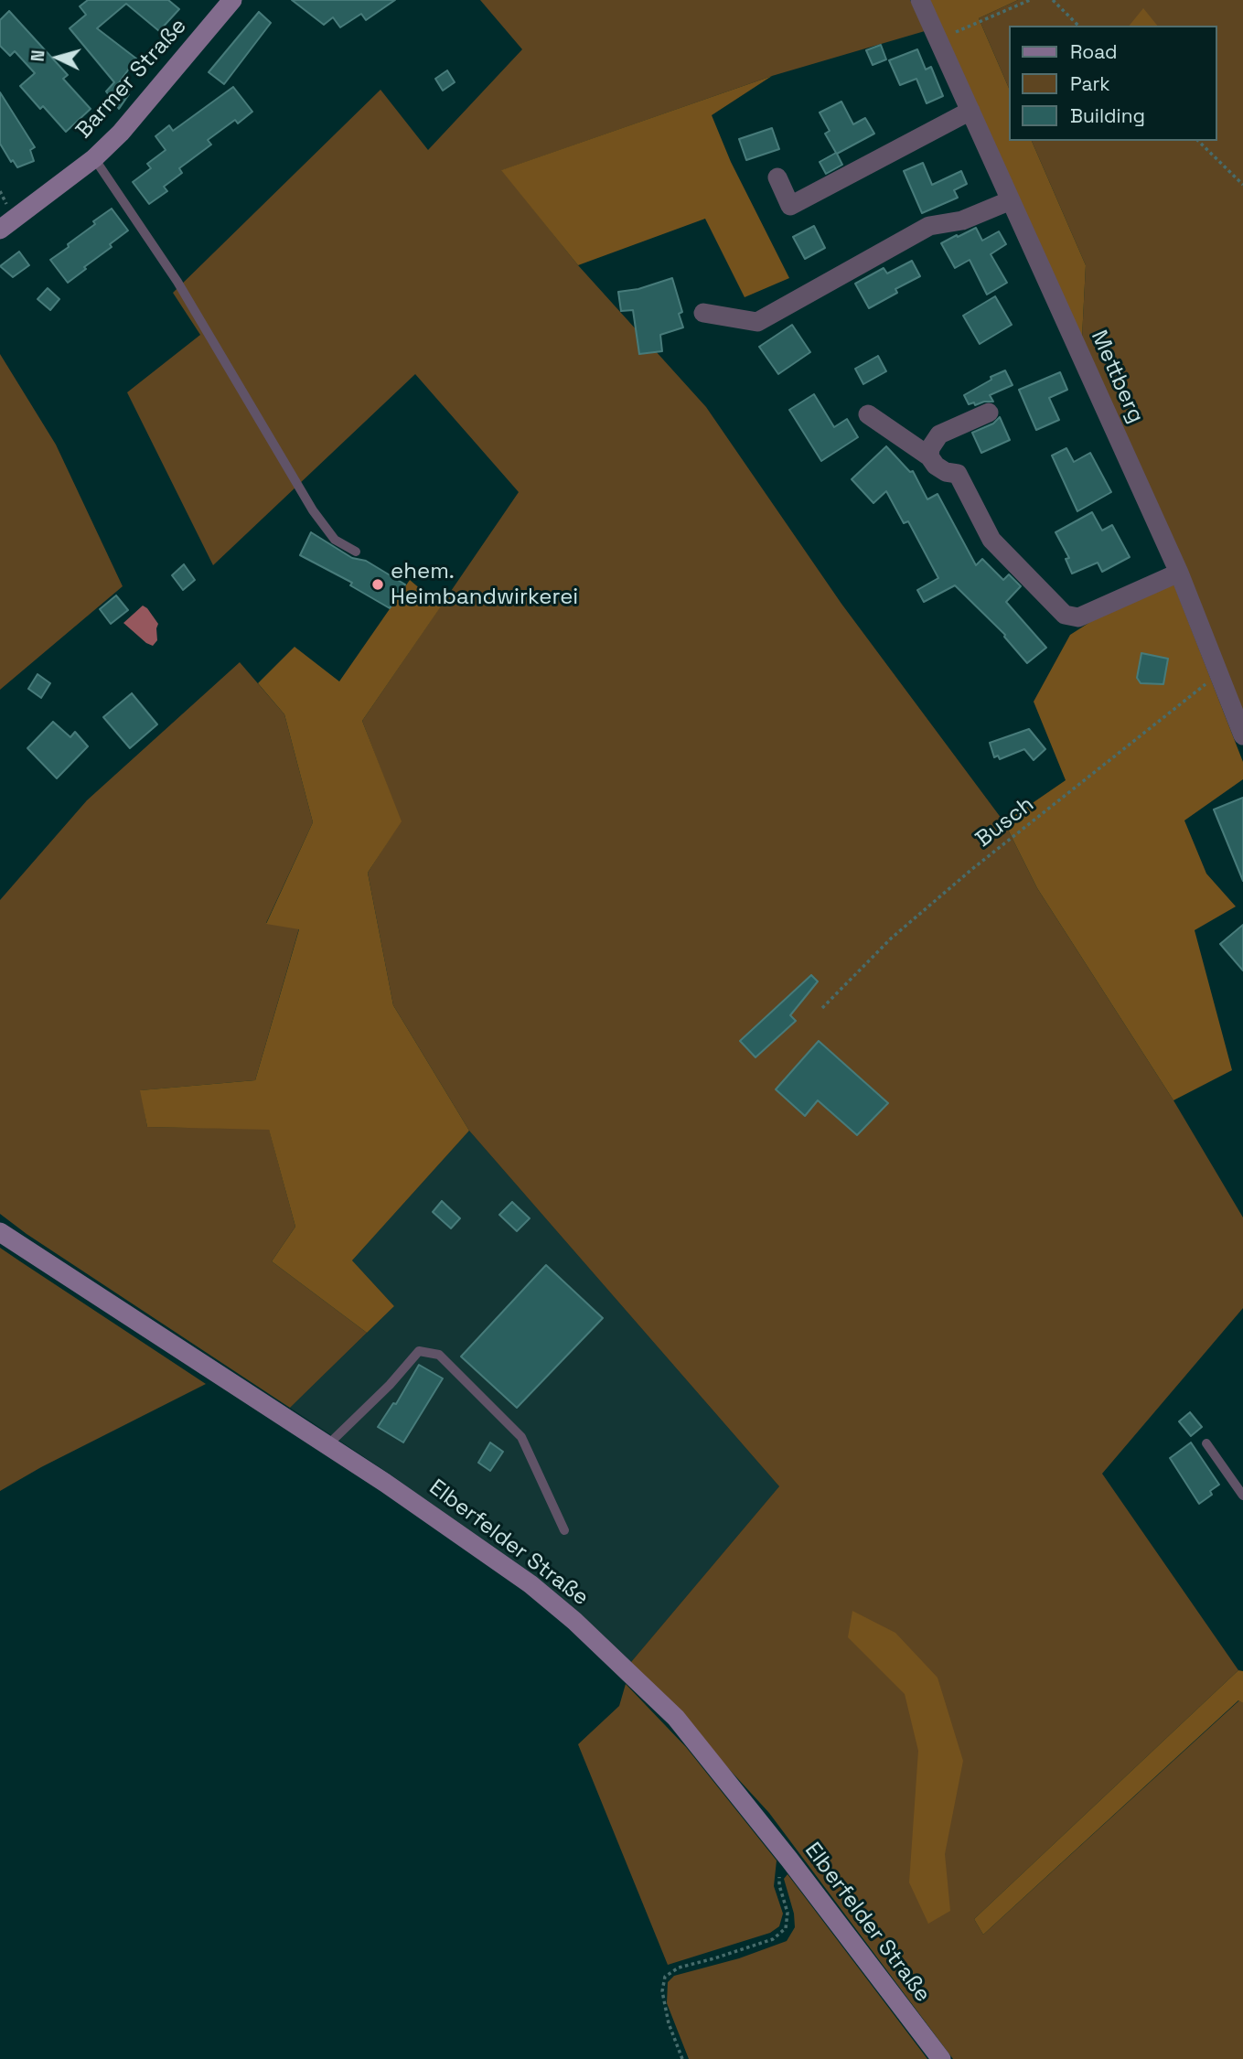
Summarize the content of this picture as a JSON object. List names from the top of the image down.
{
  "streets": {
    "main road": ["Barmer Straße", "Elberfelder Straße"],
    "street": ["Mettberg"],
    "path": ["Busch"]
  },
  "crossings": [
    ["Mettberg", "Busch"]
  ],
  "places": ["ehem. Heimbandwirkerei"],
  "legend": ["Road", "Park", "Building"],
  "north": "left"
}
